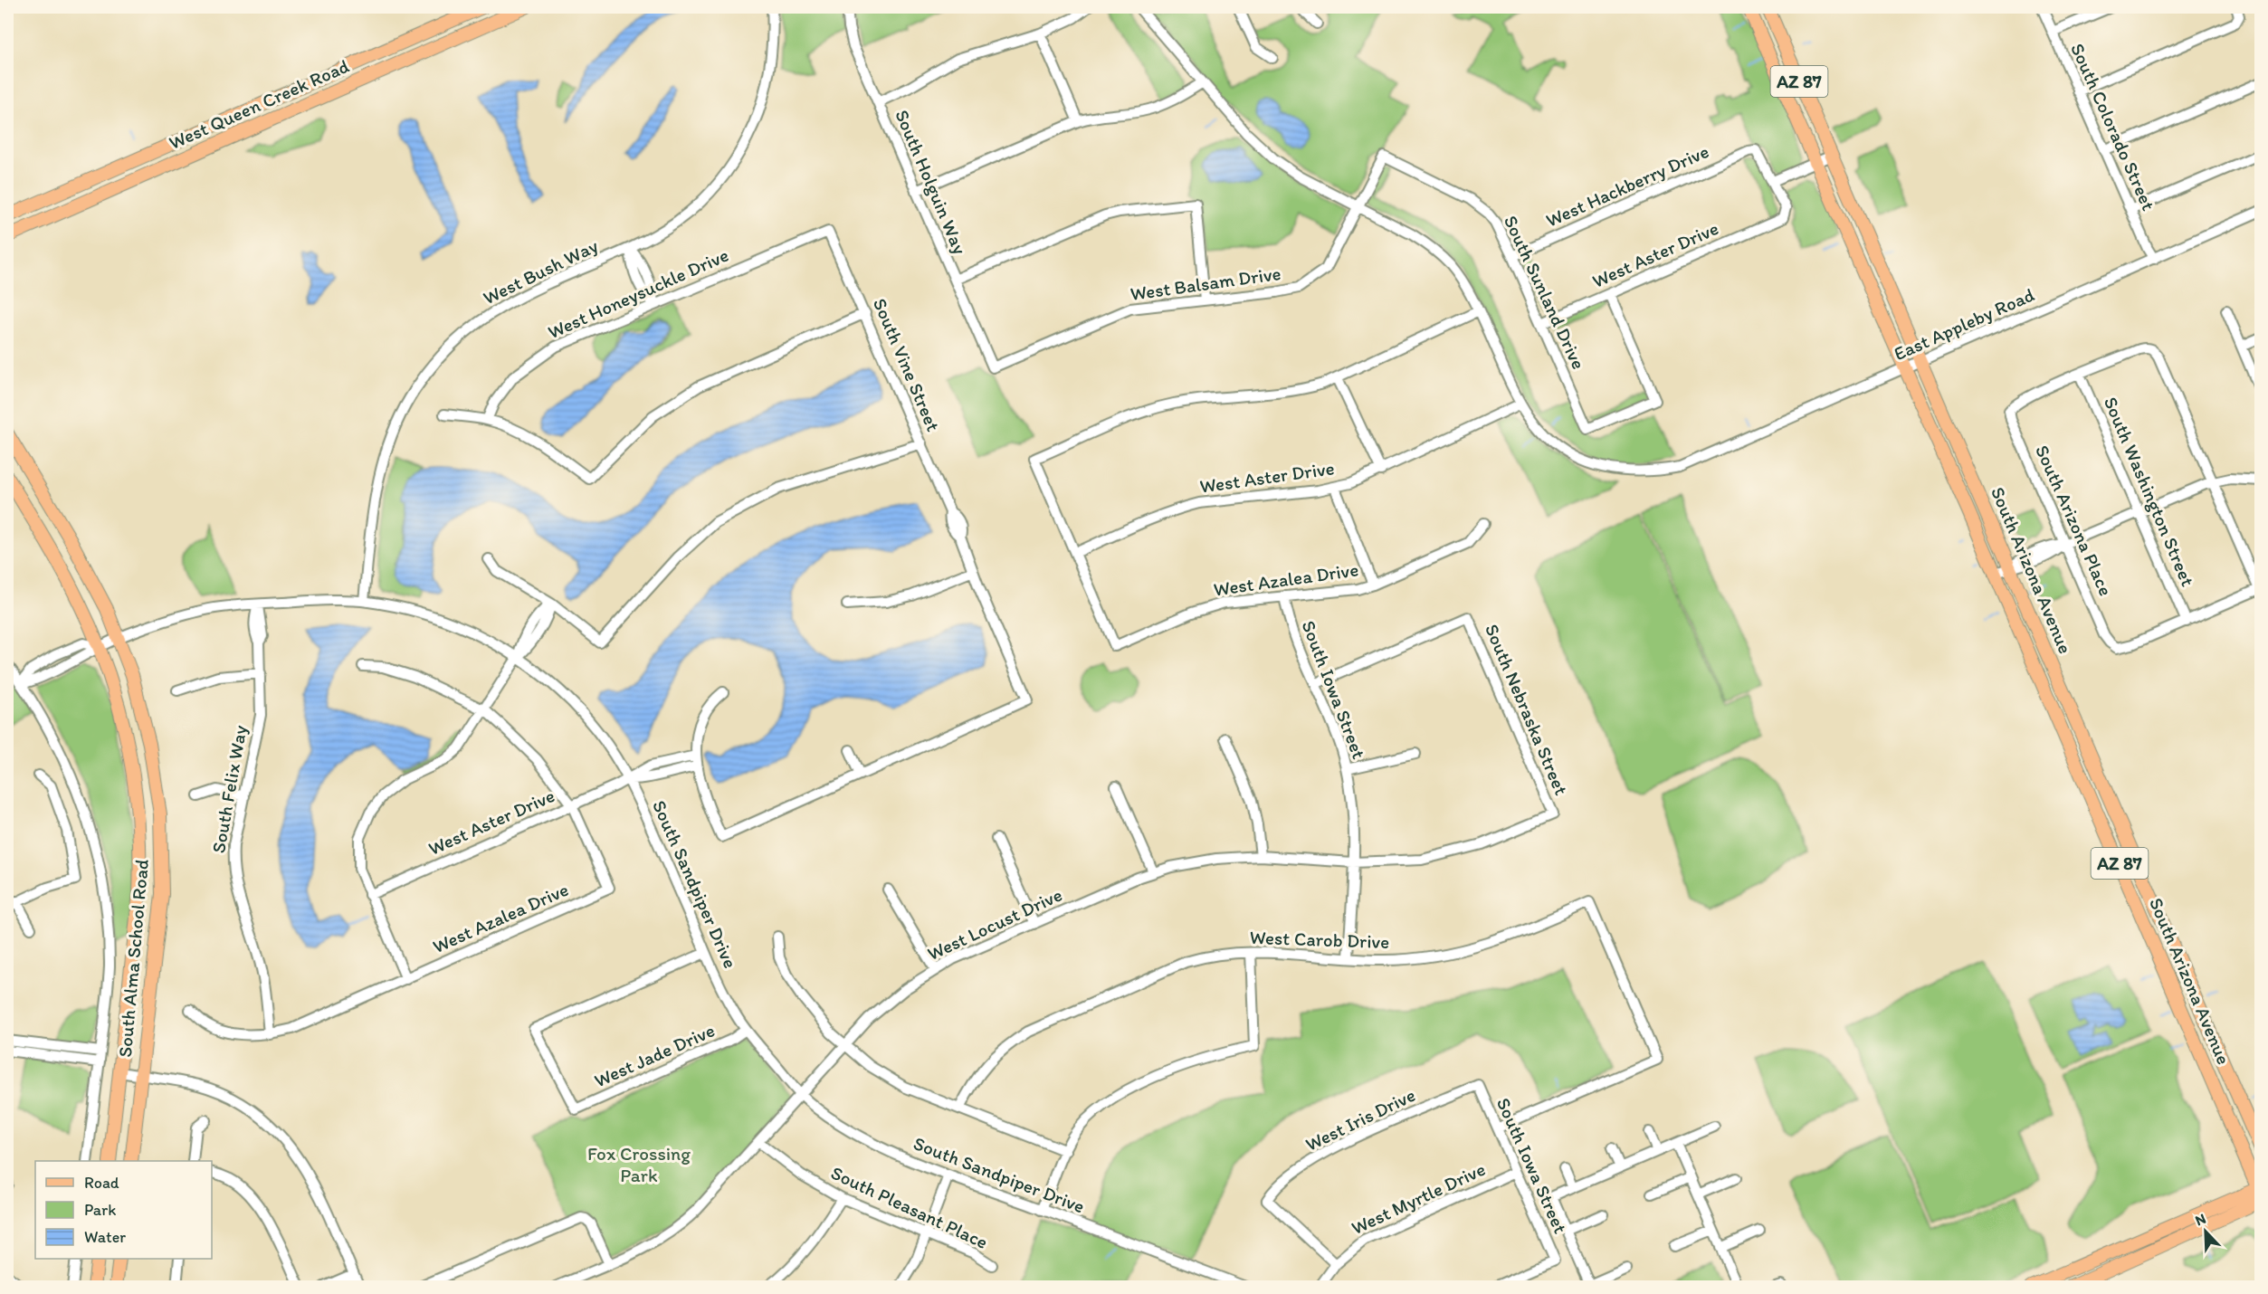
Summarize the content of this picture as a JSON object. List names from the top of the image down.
{
  "streets": {
    "main road": [
      "AZ 87",
      "West Queen Creek Road",
      "South Arizona Avenue",
      "South Alma School Road"
    ],
    "street": [
      "South Colorado Street",
      "South Holguin Way",
      "West Hackberry Drive",
      "West Aster Drive",
      "West Bush Way",
      "West Balsam Drive",
      "South Sunland Drive",
      "West Honeysuckle Drive",
      "East Appleby Road",
      "South Vine Street",
      "South Washington Street",
      "South Arizona Place",
      "West Azalea Drive",
      "South Iowa Street",
      "South Nebraska Street",
      "South Felix Way",
      "South Sandpiper Drive",
      "West Locust Drive",
      "West Carob Drive",
      "West Jade Drive",
      "West Iris Drive",
      "West Myrtle Drive",
      "South Pleasant Place"
    ]
  },
  "crossings": [
    ["AZ 87", "East Appleby Road"],
    ["AZ 87", "South Arizona Avenue"],
    ["South Colorado Street", "East Appleby Road"],
    ["South Holguin Way", "West Balsam Drive"],
    ["West Hackberry Drive", "West Aster Drive"],
    ["West Hackberry Drive", "South Sunland Drive"],
    ["West Aster Drive", "South Sunland Drive"],
    ["West Aster Drive", "East Appleby Road"],
    ["West Aster Drive", "West Azalea Drive"],
    ["West Aster Drive", "South Sandpiper Drive"],
    ["West Bush Way", "South Sandpiper Drive"],
    ["West Balsam Drive", "South Sunland Drive"],
    ["West Balsam Drive", "East Appleby Road"],
    ["South Sunland Drive", "East Appleby Road"],
    ["West Honeysuckle Drive", "South Vine Street"],
    ["East Appleby Road", "South Arizona Avenue"],
    ["South Washington Street", "South Arizona Place"],
    ["West Azalea Drive", "South Iowa Street"],
    ["West Azalea Drive", "South Felix Way"],
    ["South Iowa Street", "South Nebraska Street"],
    ["South Iowa Street", "West Locust Drive"],
    ["South Iowa Street", "West Carob Drive"],
    ["South Iowa Street", "West Iris Drive"],
    ["South Iowa Street", "West Myrtle Drive"],
    ["South Nebraska Street", "West Locust Drive"],
    ["South Felix Way", "South Sandpiper Drive"],
    ["South Sandpiper Drive", "West Locust Drive"],
    ["South Sandpiper Drive", "South Alma School Road"],
    ["South Sandpiper Drive", "West Jade Drive"],
    ["West Locust Drive", "South Pleasant Place"],
    ["West Iris Drive", "West Myrtle Drive"]
  ],
  "parks": ["Fox Crossing Park"],
  "legend": ["Road", "Park", "Water"],
  "north": "top left"
}
